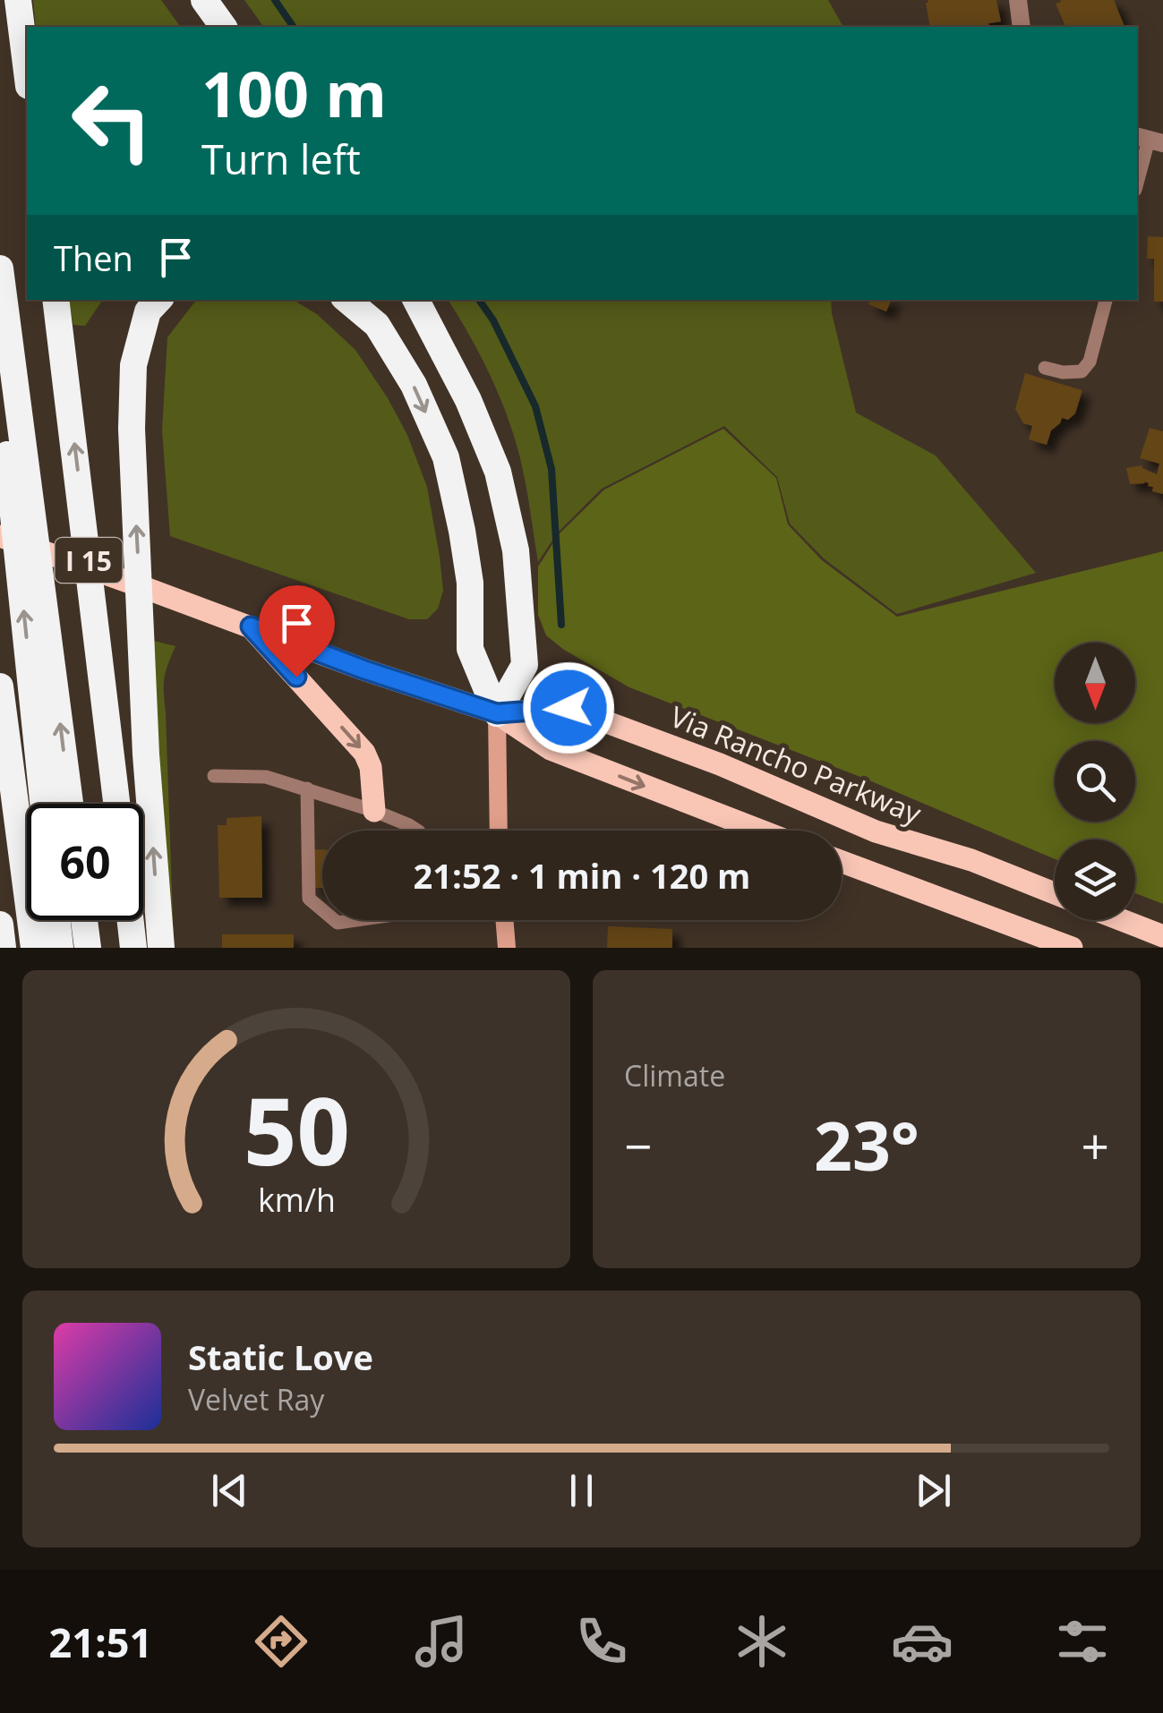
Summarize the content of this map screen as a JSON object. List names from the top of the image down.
{
  "streets": {
    "highway": ["I 15"],
    "main road": ["Via Rancho Parkway"]
  },
  "north": "bottom",
  "page": {
    "turn": ["100 m", "Turn left"],
    "then": "Then",
    "limit": "60",
    "trip": "21:52 · 1 min · 120 m",
    "tile": "Climate",
    "heat": ["−", "23°", "+"],
    "song": ["Static Love", "Velvet Ray"],
    "tabs": "21:51",
    "gauge": ["50", "km/h"]
  }
}
